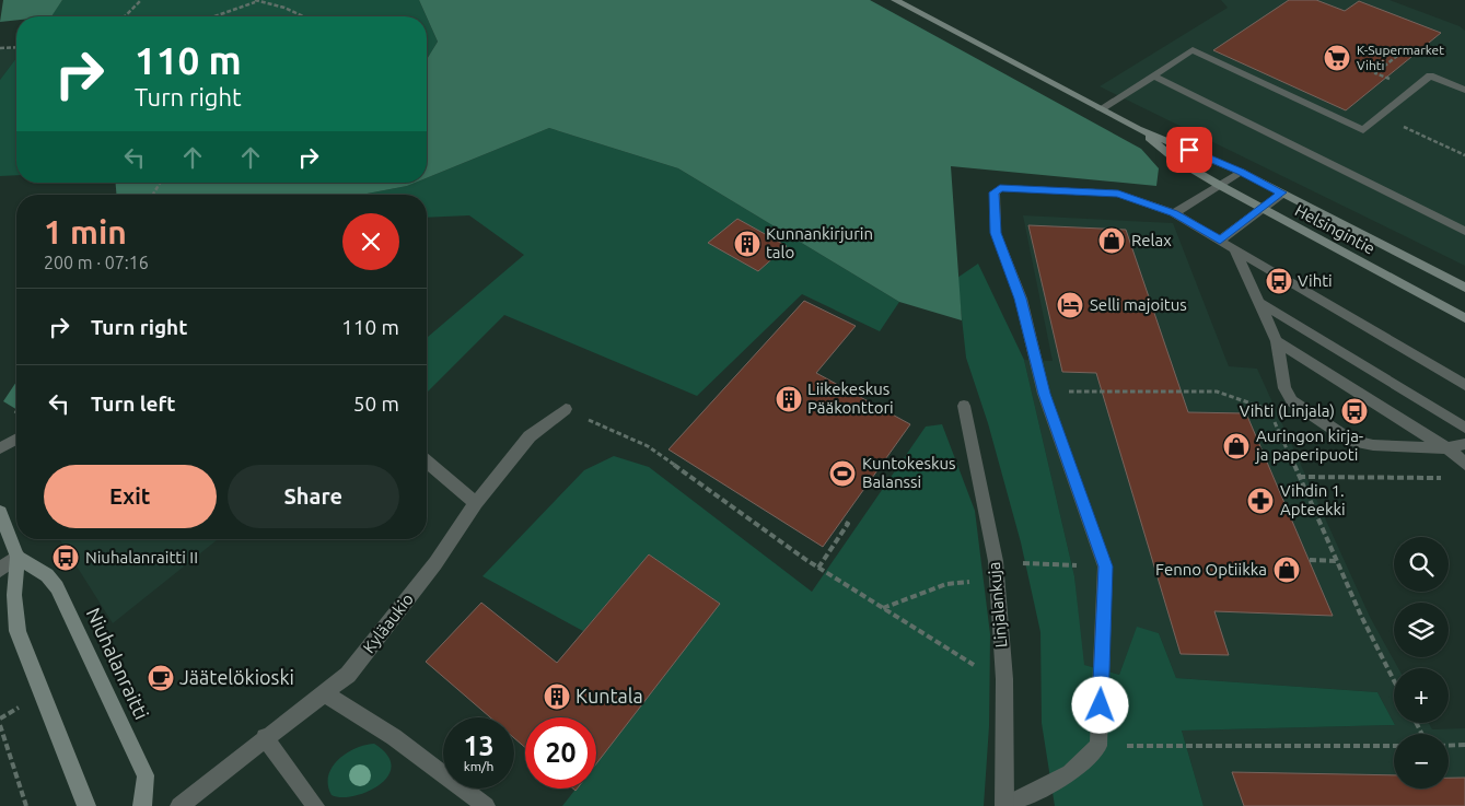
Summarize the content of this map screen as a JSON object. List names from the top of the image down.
{
  "streets": {
    "street": [
      "Helsingintie",
      "Linjalankuja",
      "Kyläaukio",
      "Niuhalanraitti"
    ]
  },
  "places": {
    "supermarket": ["K-Supermarket Vihti"],
    "shop": ["Relax", "Auringon kirja- ja paperipuoti", "Fenno Optiikka"],
    "building": ["Kunnankirjurin talo", "Liikekeskus Pääkonttori", "Kuntala"],
    "bus stop": ["Vihti", "Vihti (Linjala)", "Niuhalanraitti II"],
    "hotel": ["Selli majoitus"],
    "sports": ["Kuntokeskus Balanssi"],
    "pharmacy": ["Vihdin 1. Apteekki"],
    "cafe": ["Jäätelökioski"]
  },
  "page": {
    "turn": ["110 m", "Turn right"],
    "heading": ["1 min", "200 m · 07:16"],
    "list": [
      {
        "name": "Turn right",
        "value": "110 m"
      },
      {
        "name": "Turn left",
        "value": "50 m"
      }
    ],
    "buttons": ["Exit", "Share"],
    "map_buttons": ["+", "−"],
    "speed": "13 km/h",
    "limit": "20"
  }
}
